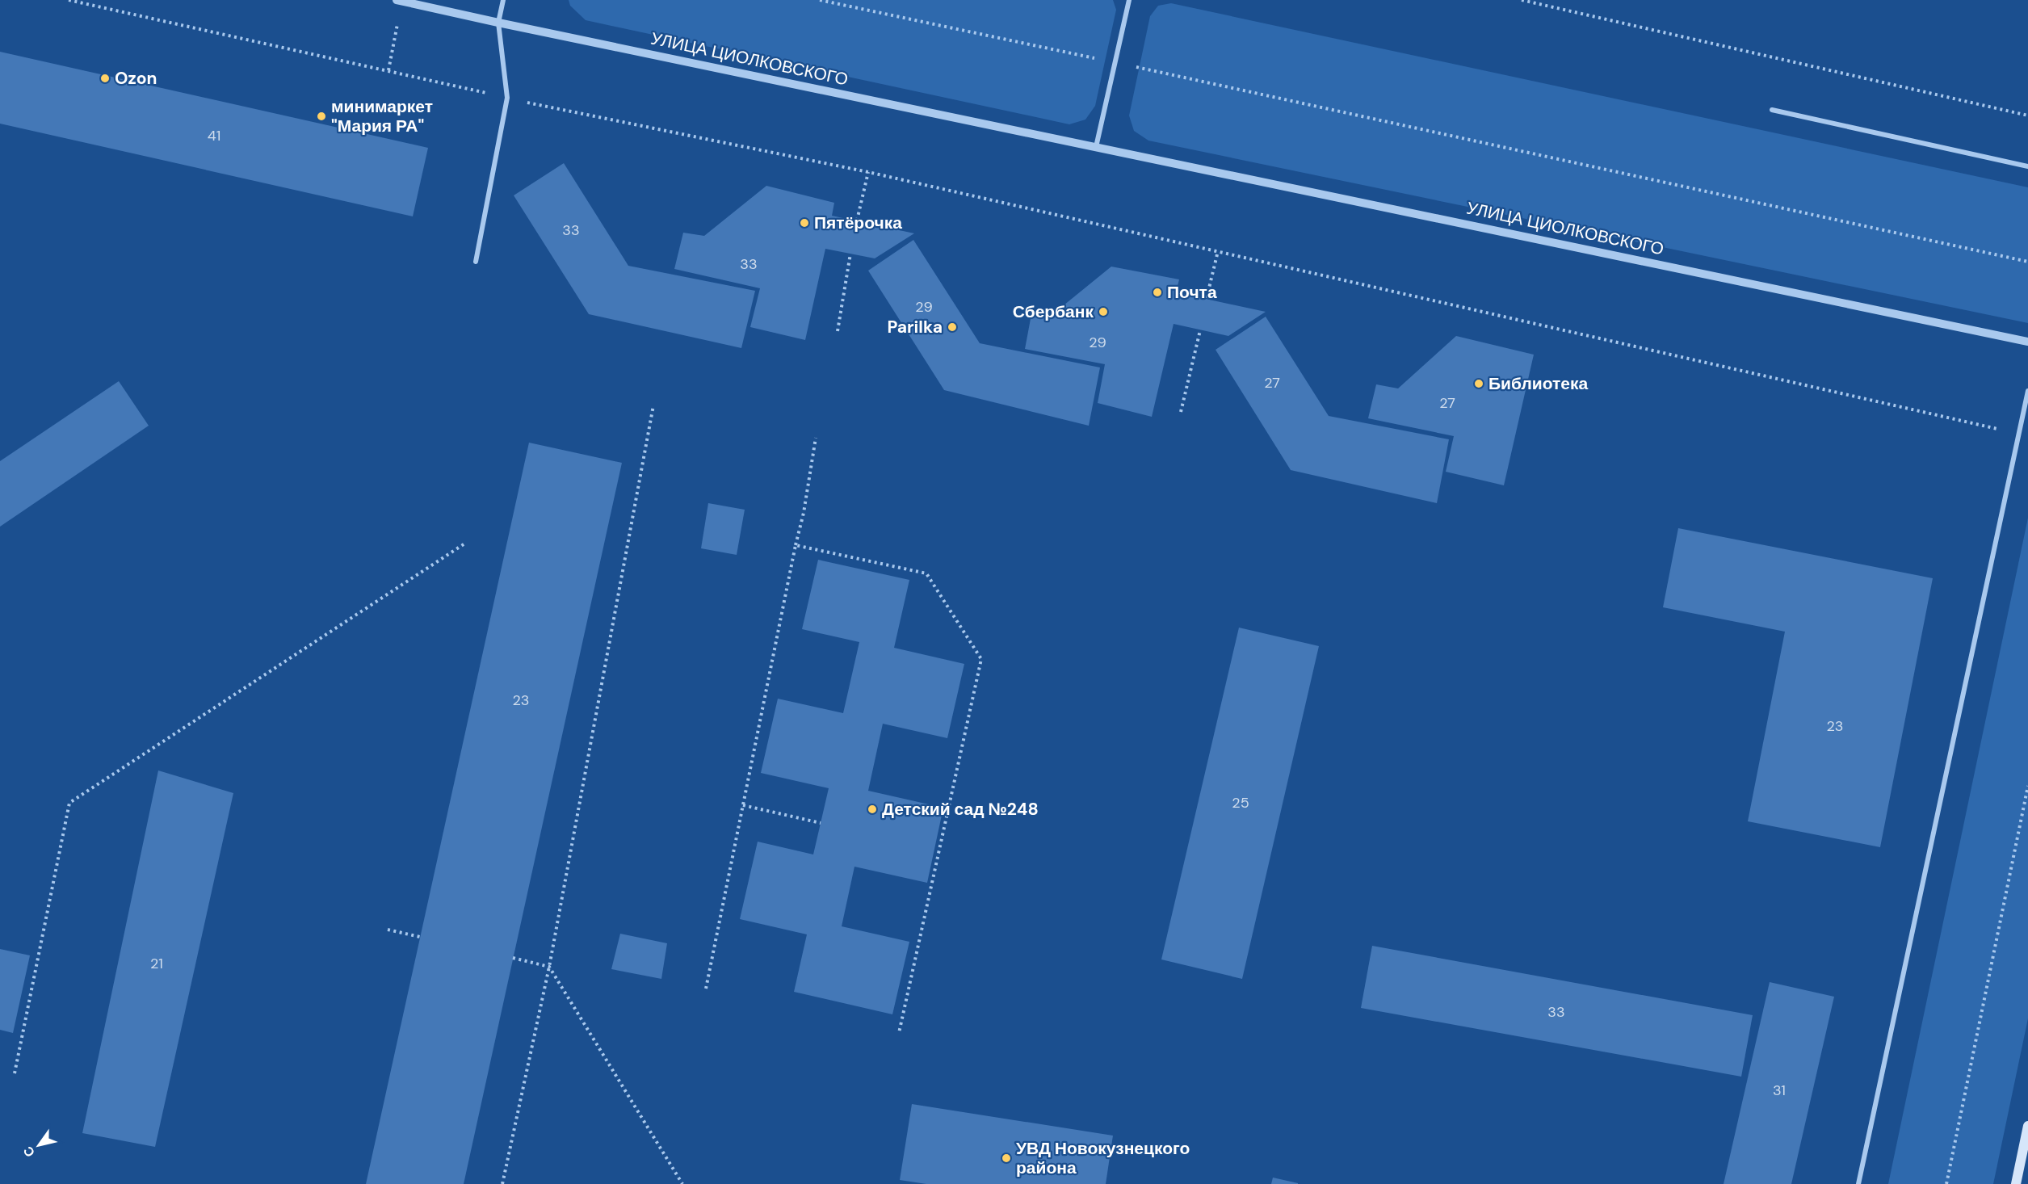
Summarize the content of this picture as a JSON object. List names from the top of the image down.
{
  "streets": {
    "street": ["УЛИЦА ЦИОЛКОВСКОГО"]
  },
  "places": [
    "Ozon",
    "минимаркет \"Мария РА\"",
    "Пятёрочка",
    "Почта",
    "Сбербанк",
    "Parilka",
    "Библиотека",
    "Детский сад №248",
    "УВД Новокузнецкого района"
  ],
  "house_numbers": [
    "41",
    "33",
    "33",
    "29",
    "29",
    "27",
    "27",
    "23",
    "23",
    "25",
    "21",
    "33",
    "31"
  ],
  "north": "bottom left"
}
